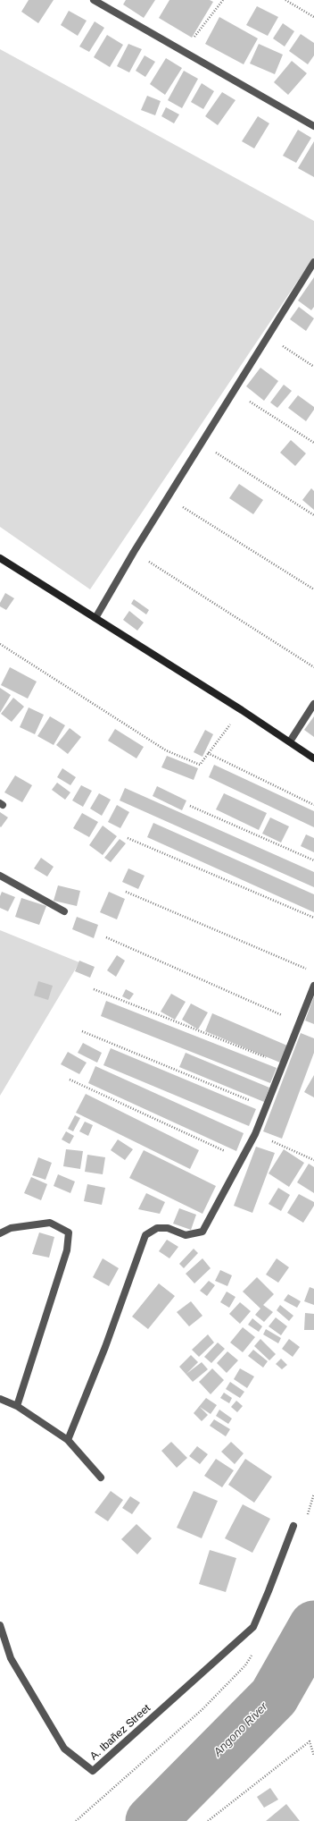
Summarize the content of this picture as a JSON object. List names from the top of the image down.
{
  "streets": {
    "street": ["A. Ibañez Street"]
  },
  "water": ["Angono River"]
}
